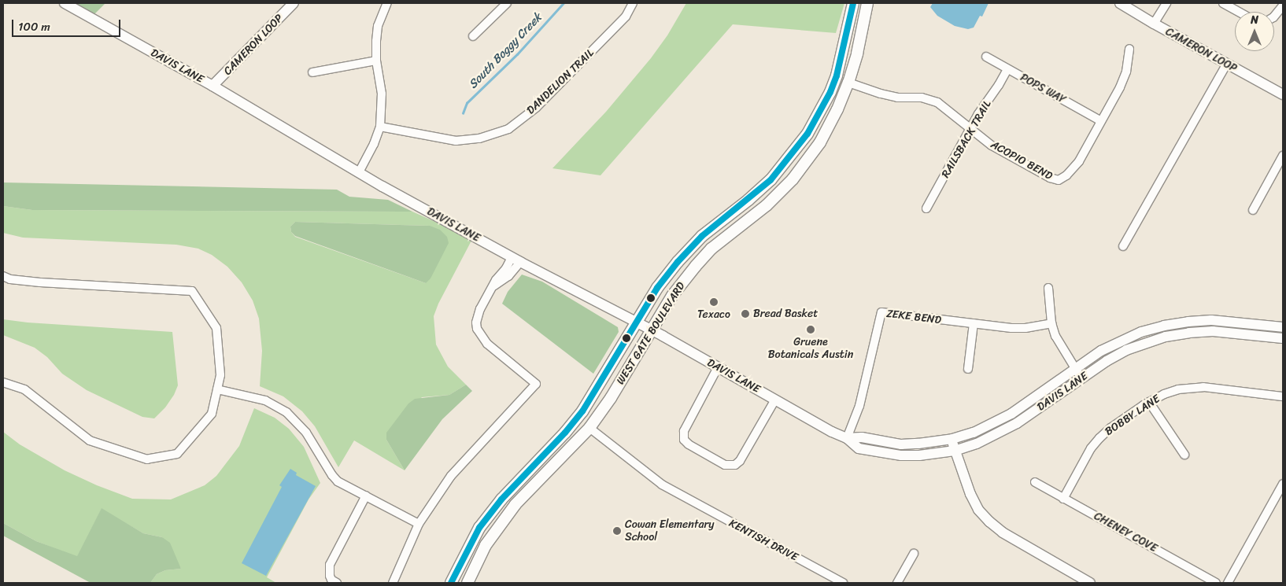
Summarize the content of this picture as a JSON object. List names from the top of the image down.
{
  "streets": {
    "main road": ["WEST GATE BOULEVARD"],
    "street": [
      "CAMERON LOOP",
      "DAVIS LANE",
      "DANDELION TRAIL",
      "POPS WAY",
      "RAILSBACK TRAIL",
      "ACOPIO BEND",
      "ZEKE BEND",
      "BOBBY LANE",
      "CHENEY COVE",
      "KENTISH DRIVE"
    ]
  },
  "crossings": [
    ["CAMERON LOOP", "DAVIS LANE"],
    ["DAVIS LANE", "ZEKE BEND"],
    ["DAVIS LANE", "WEST GATE BOULEVARD"],
    ["POPS WAY", "RAILSBACK TRAIL"],
    ["POPS WAY", "ACOPIO BEND"],
    ["RAILSBACK TRAIL", "ACOPIO BEND"],
    ["ACOPIO BEND", "WEST GATE BOULEVARD"],
    ["WEST GATE BOULEVARD", "KENTISH DRIVE"],
    ["BOBBY LANE", "CHENEY COVE"]
  ],
  "water": ["South Boggy Creek"],
  "places": [
    "Texaco",
    "Bread Basket",
    "Gruene Botanicals Austin",
    "Cowan Elementary School"
  ],
  "scale_bar": "100 m",
  "north": "top"
}
